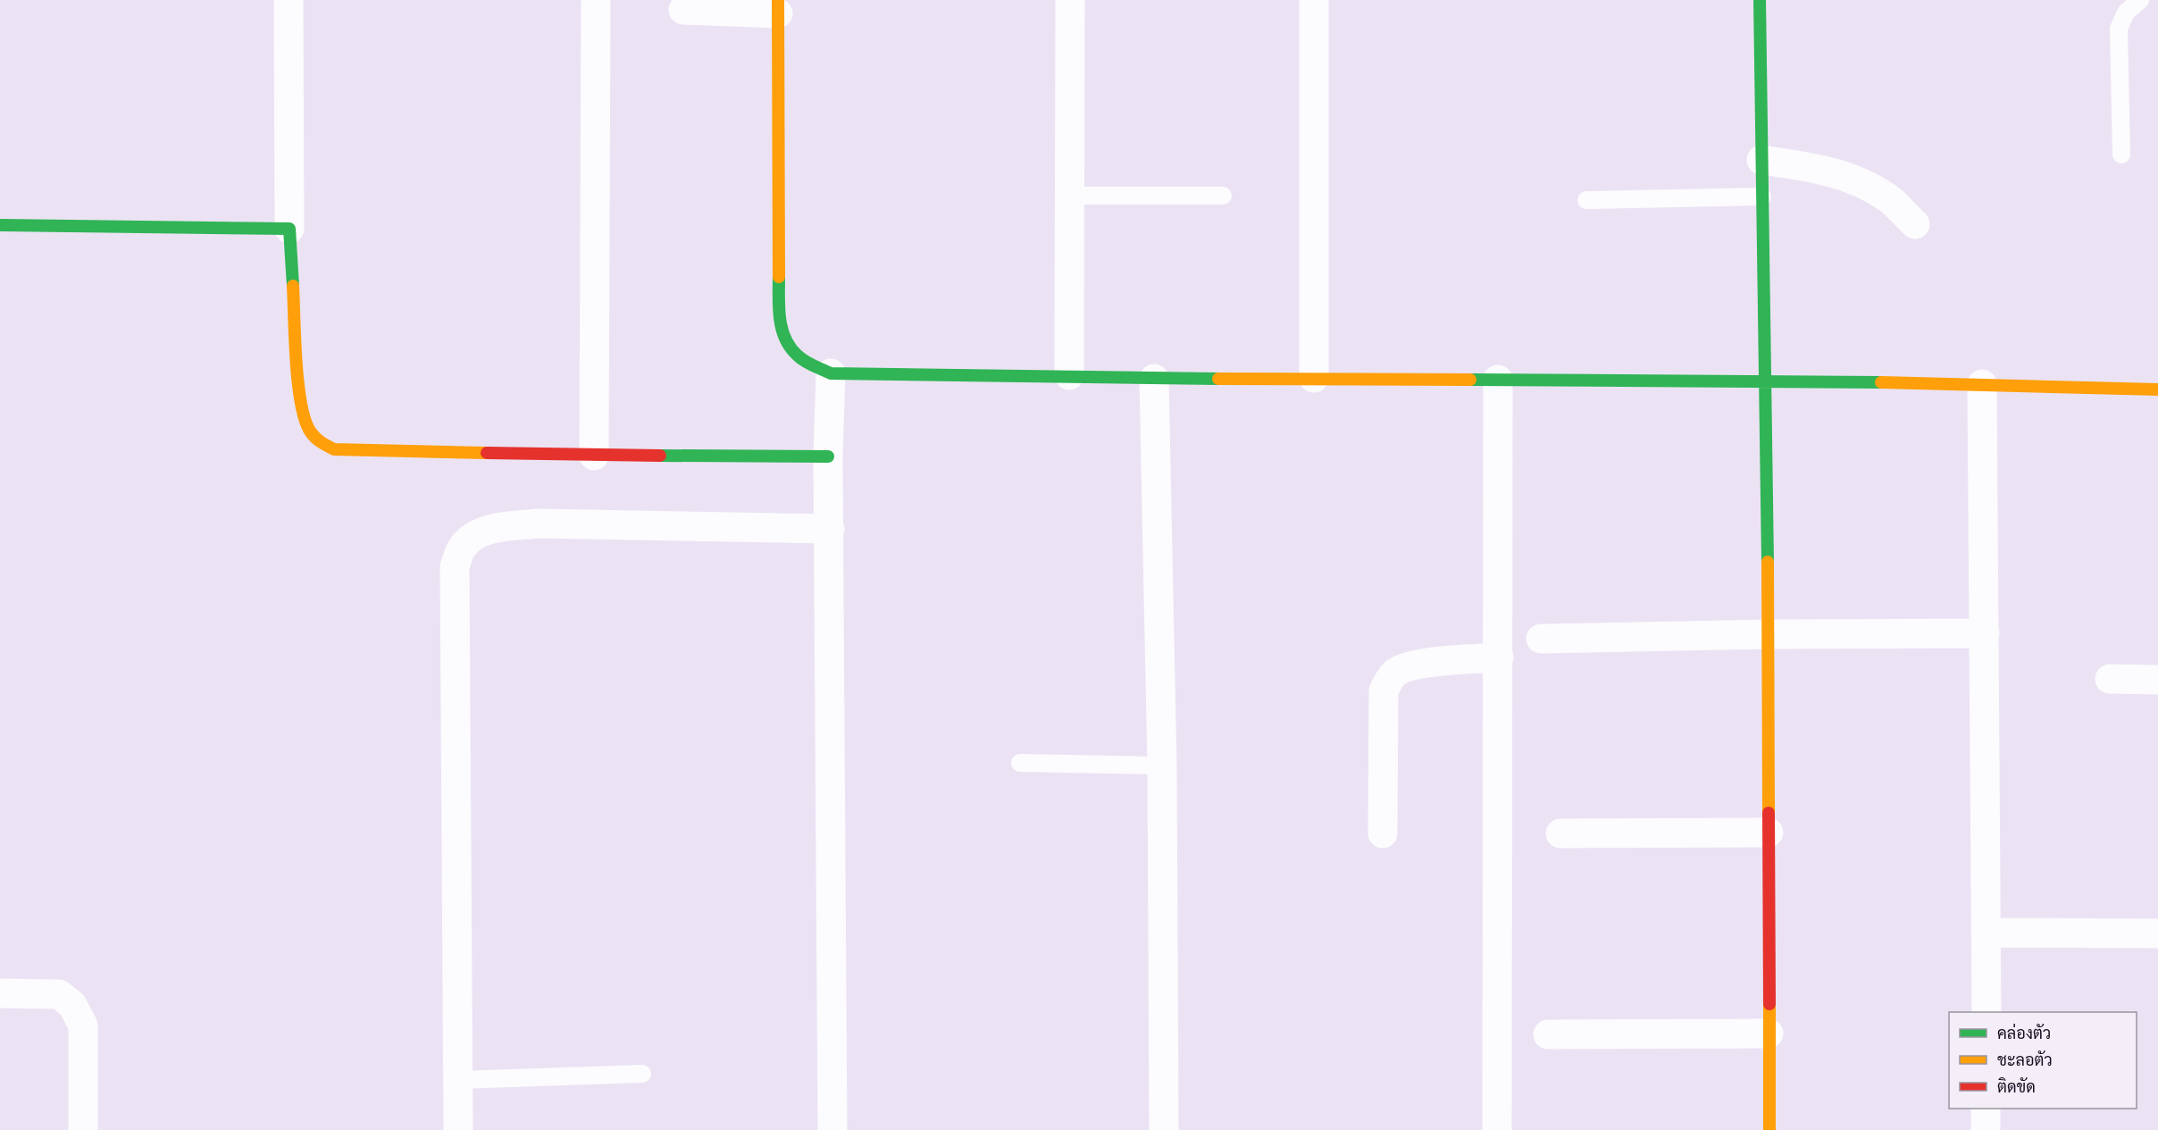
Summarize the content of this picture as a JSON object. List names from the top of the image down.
{
  "legend": ["คล่องตัว", "ชะลอตัว", "ติดขัด"]
}
